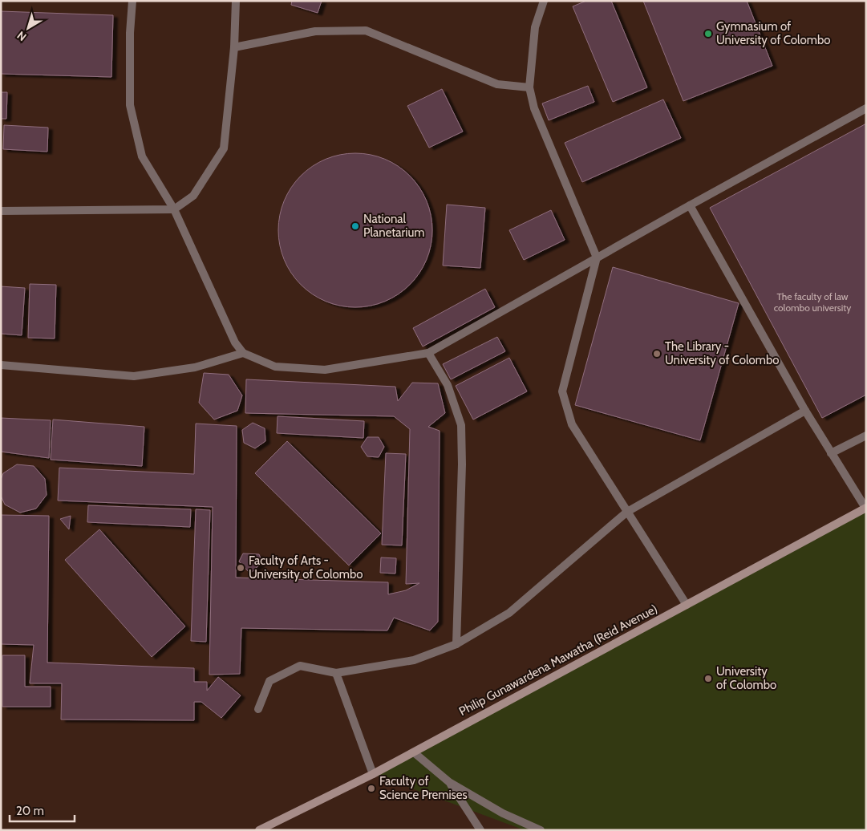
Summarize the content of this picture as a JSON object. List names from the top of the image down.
{
  "streets": {
    "main road": ["Philip Gunawardena Mawatha (Reid Avenue)"]
  },
  "places": [
    "Gymnasium of University of Colombo",
    "National Planetarium",
    "The Library - University of Colombo",
    "Faculty of Arts - University of Colombo",
    "University of Colombo",
    "Faculty of Science Premises"
  ],
  "house_numbers": ["The faculty of law colombo university"],
  "scale_bar": "20 m",
  "north": "bottom left"
}
